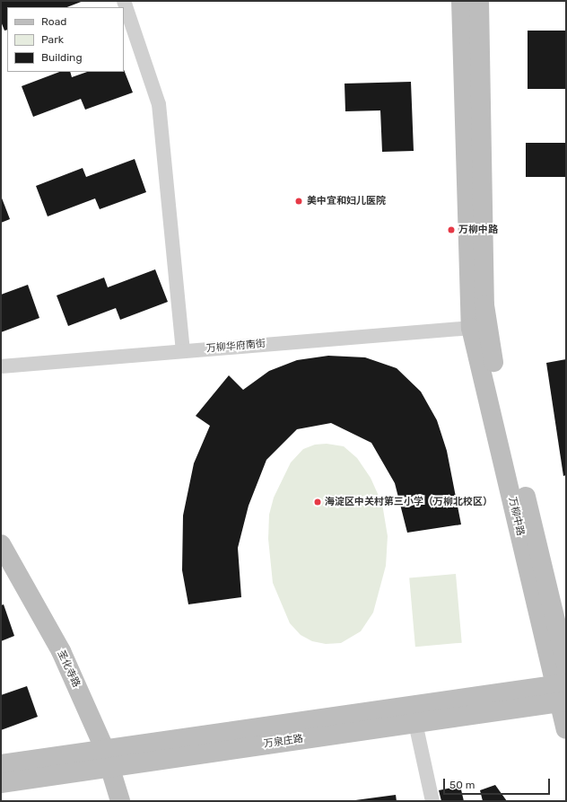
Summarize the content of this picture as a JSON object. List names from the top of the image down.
{
  "streets": {
    "street": [
      "万柳华府南街",
      "万柳中路",
      "圣化寺路",
      "万泉庄路"
    ]
  },
  "crossings": [
    ["万柳华府南街", "万柳中路"],
    ["万柳中路", "万泉庄路"],
    ["圣化寺路", "万泉庄路"]
  ],
  "places": ["美中宜和妇儿医院", "万柳中路", "海淀区中关村第三小学（万柳北校区）"],
  "legend": ["Road", "Park", "Building"],
  "scale_bar": "50 m"
}
